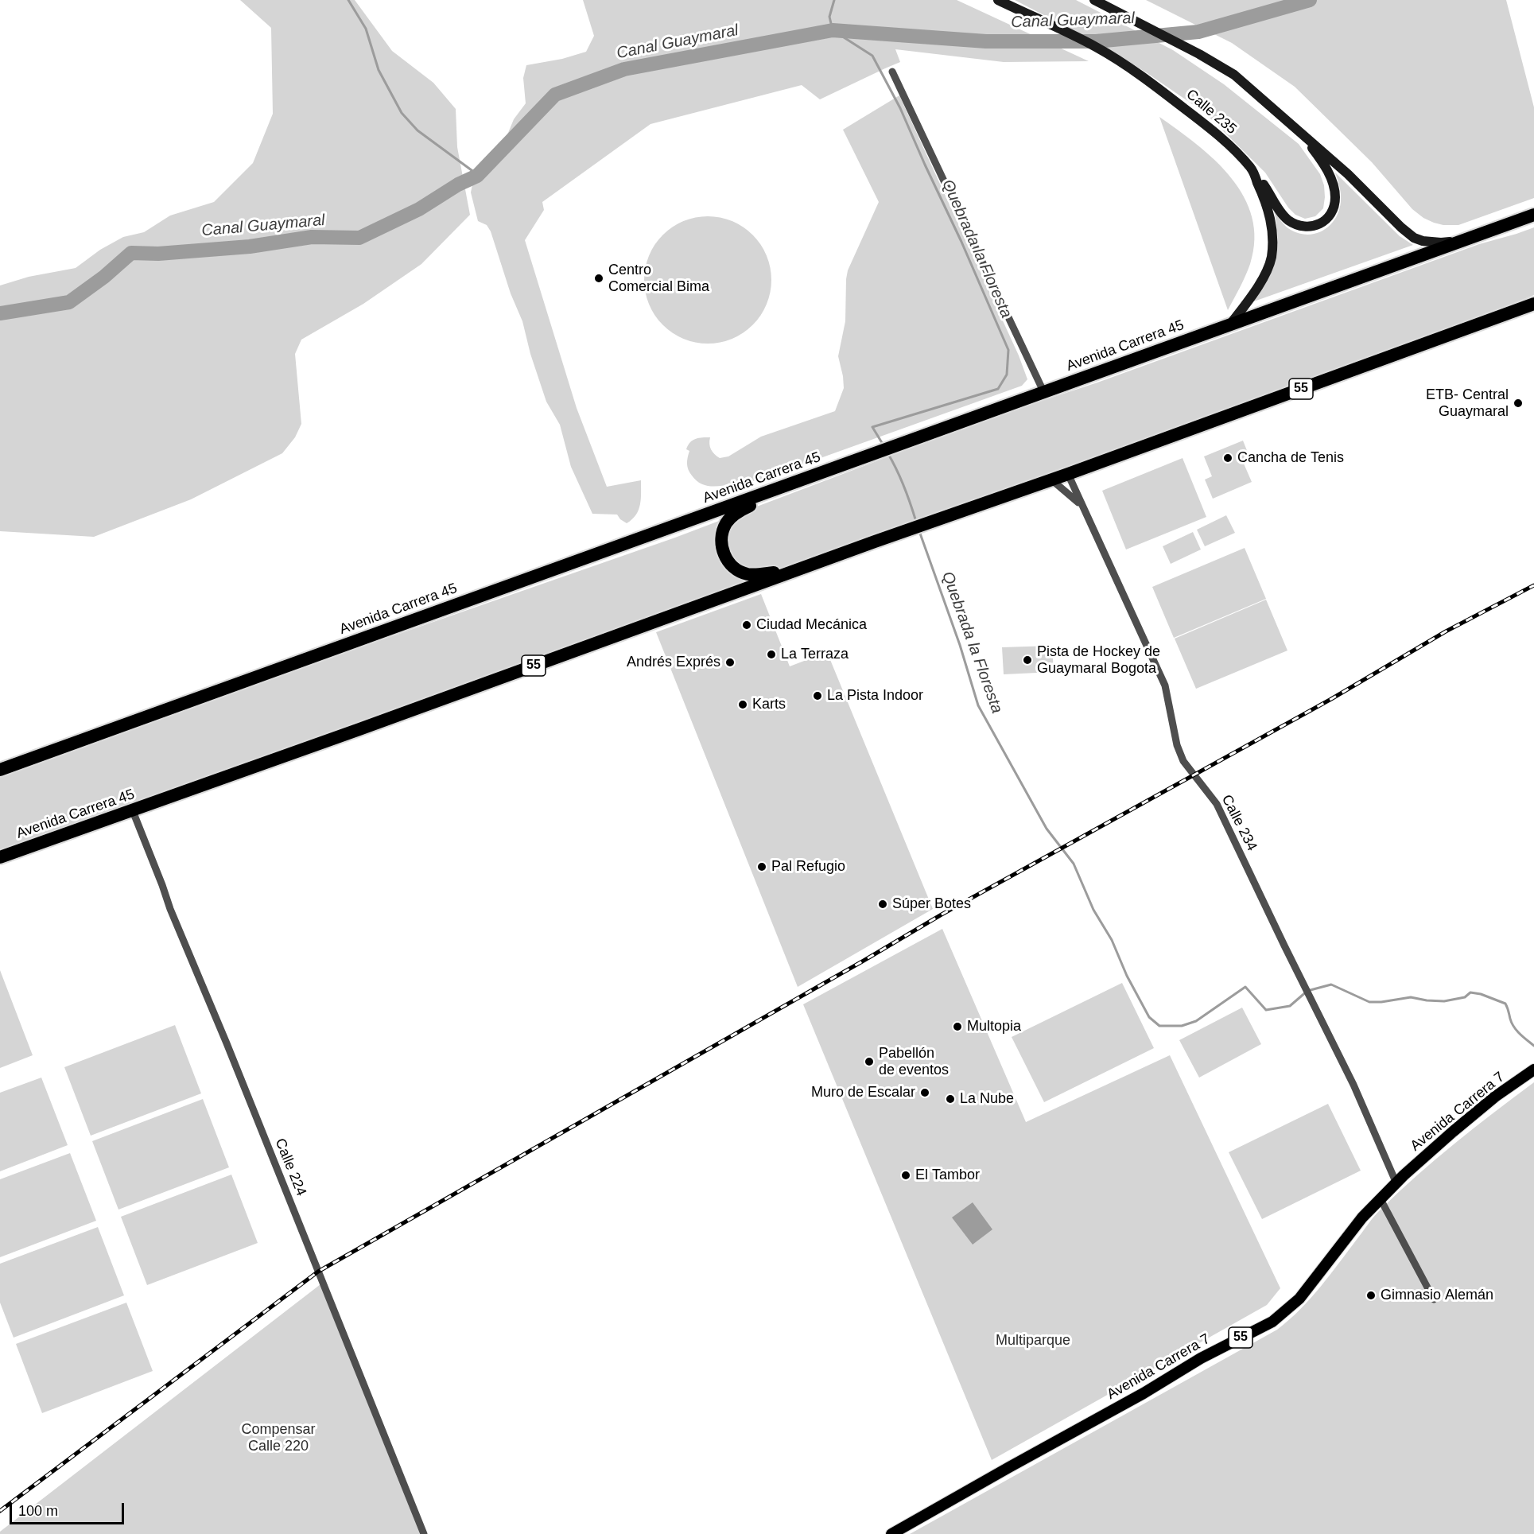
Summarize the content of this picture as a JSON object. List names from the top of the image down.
{
  "streets": {
    "highway": ["Avenida Carrera 45", "55"],
    "main road": ["Calle 235", "Avenida Carrera 7"],
    "street": ["Calle 234", "Calle 224"]
  },
  "crossings": [
    ["Calle 235", "Avenida Carrera 45"],
    ["Avenida Carrera 45", "Calle 234"],
    ["Avenida Carrera 45", "Calle 224"],
    ["Calle 234", "Avenida Carrera 7"]
  ],
  "water": ["Canal Guaymaral", "Quebrada la Floresta"],
  "parks": ["Multiparque", "Compensar Calle 220"],
  "places": [
    "Centro Comercial Bima",
    "ETB- Central Guaymaral",
    "Cancha de Tenis",
    "Ciudad Mecánica",
    "La Terraza",
    "Pista de Hockey de Guaymaral Bogota",
    "Andrés Exprés",
    "La Pista Indoor",
    "Karts",
    "Pal Refugio",
    "Súper Botes",
    "Multopia",
    "Pabellón de eventos",
    "Muro de Escalar",
    "La Nube",
    "El Tambor",
    "Gimnasio Alemán"
  ],
  "scale_bar": "100 m"
}
